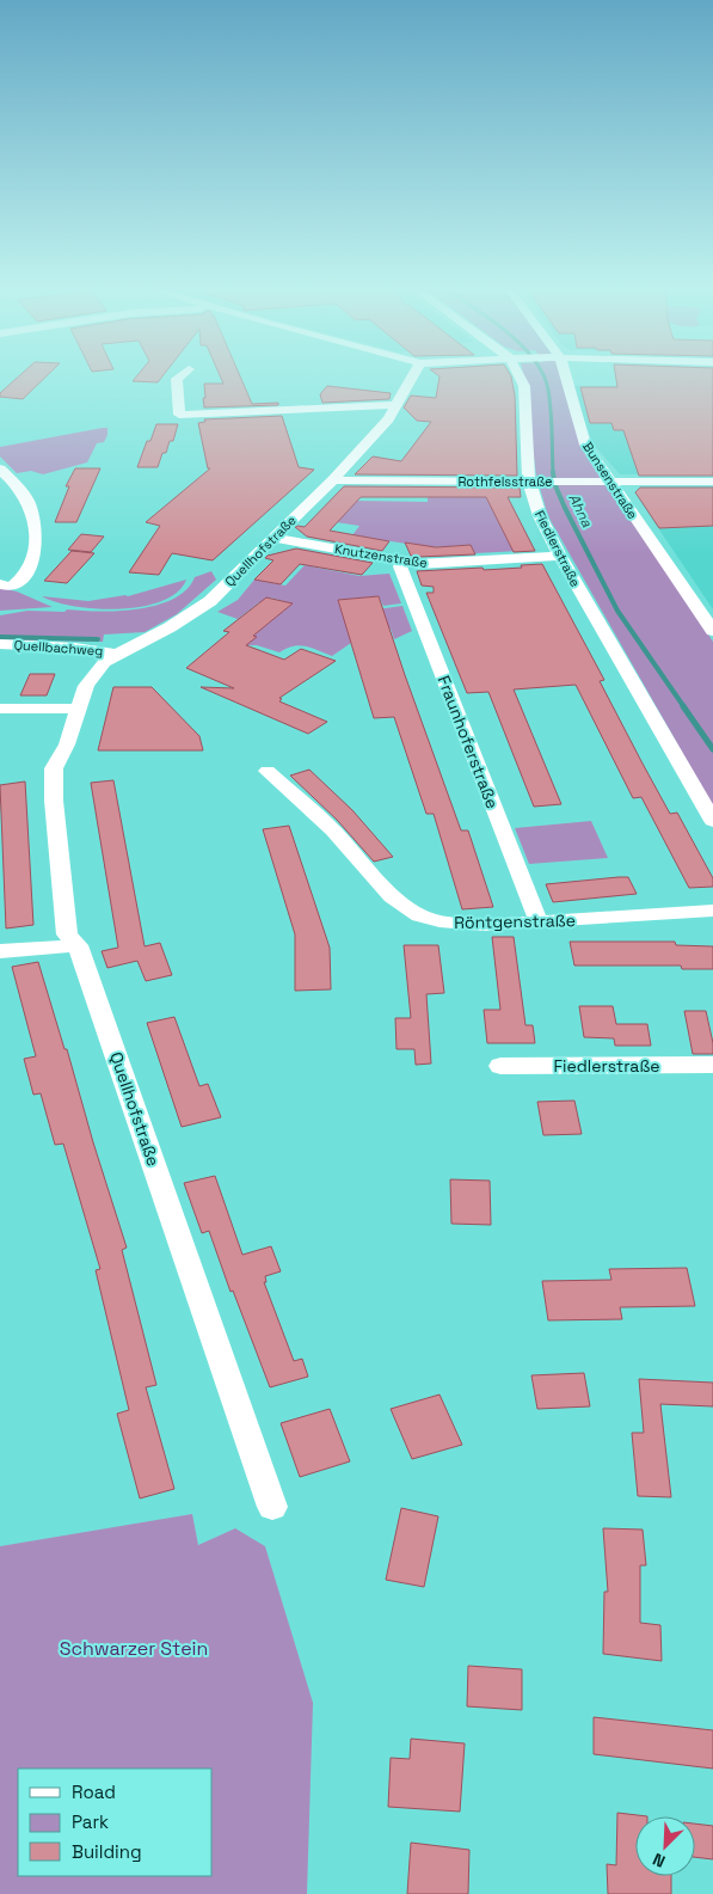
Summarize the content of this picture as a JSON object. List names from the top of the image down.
{
  "streets": {
    "street": [
      "Bunsenstraße",
      "Rothfelsstraße",
      "Fiedlerstraße",
      "Quellhofstraße",
      "Knutzenstraße",
      "Quellbachweg",
      "Fraunhoferstraße",
      "Röntgenstraße"
    ]
  },
  "crossings": [
    ["Bunsenstraße", "Rothfelsstraße"],
    ["Rothfelsstraße", "Fiedlerstraße"],
    ["Rothfelsstraße", "Quellhofstraße"],
    ["Fiedlerstraße", "Knutzenstraße"],
    ["Quellhofstraße", "Knutzenstraße"],
    ["Quellhofstraße", "Quellbachweg"],
    ["Knutzenstraße", "Fraunhoferstraße"],
    ["Fraunhoferstraße", "Röntgenstraße"]
  ],
  "water": ["Ahna"],
  "parks": ["Schwarzer Stein"],
  "legend": ["Road", "Park", "Building"],
  "north": "bottom left"
}
